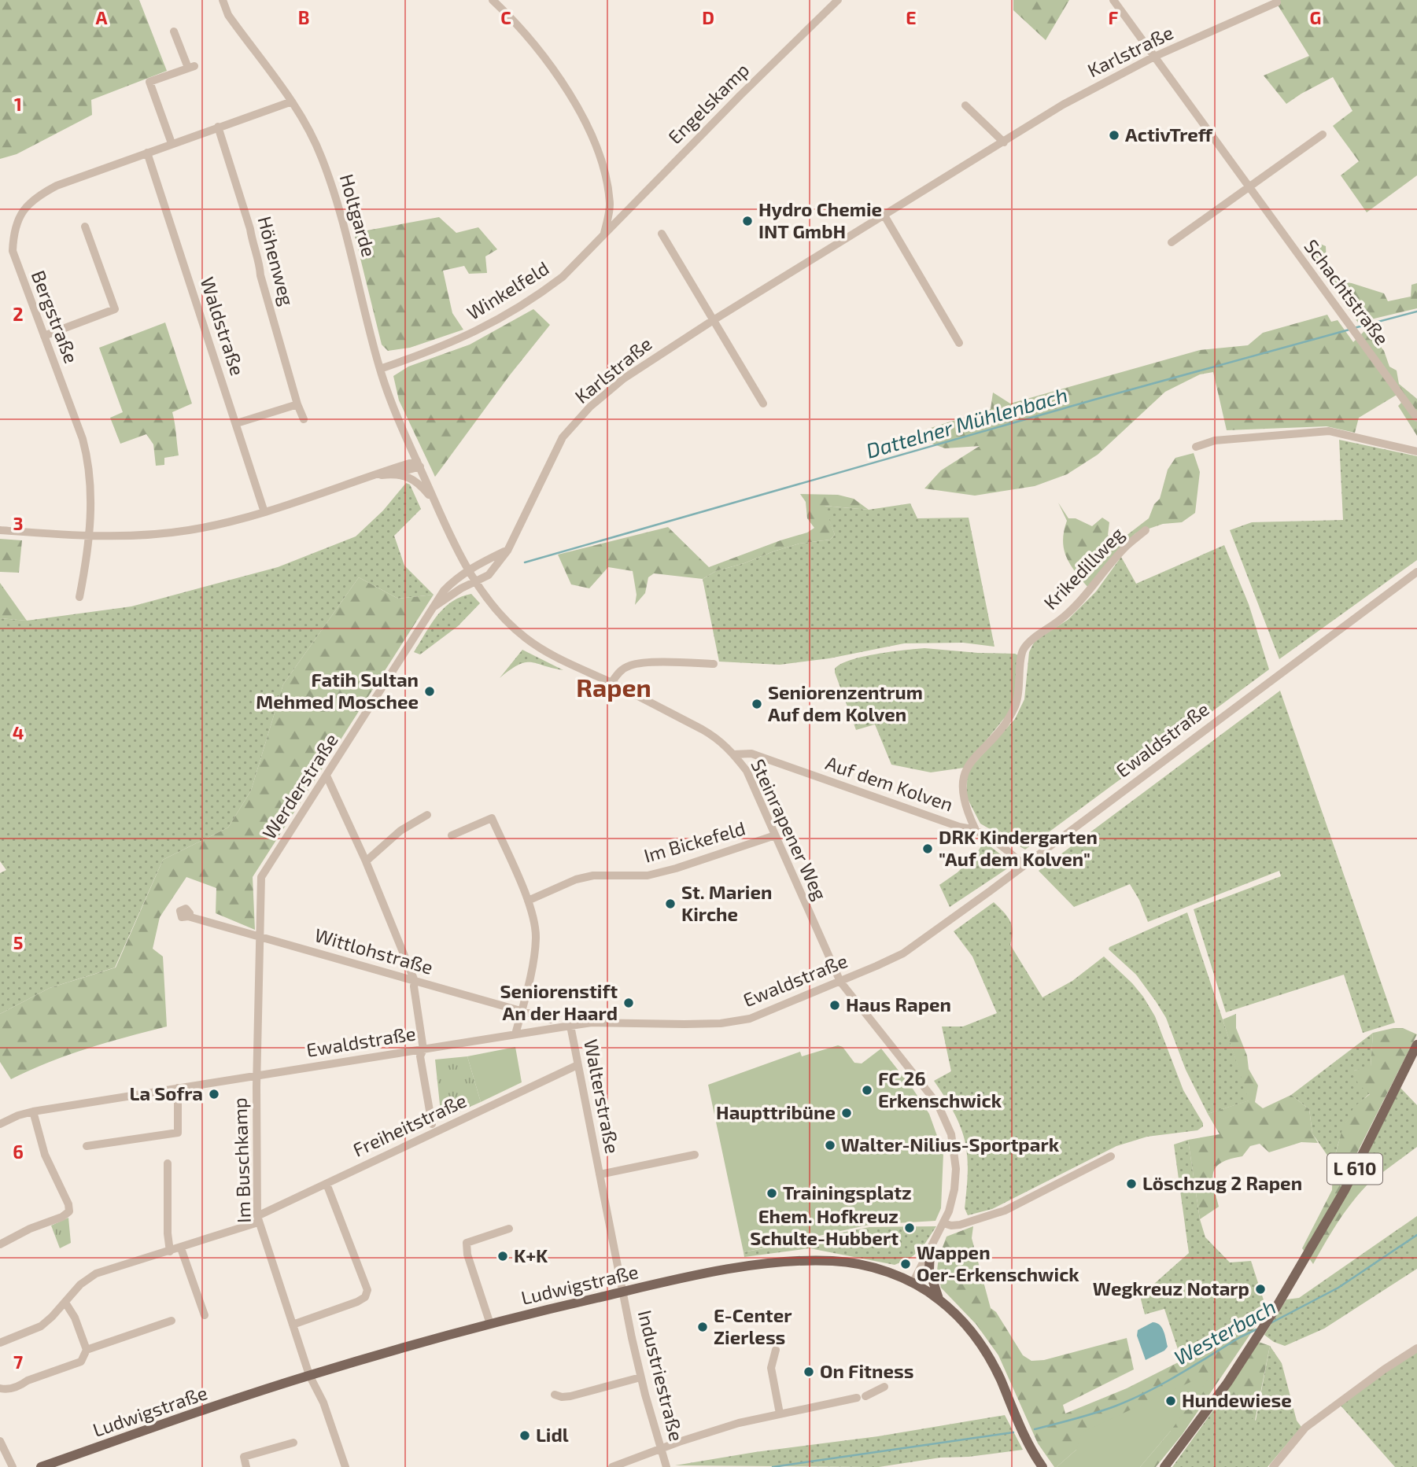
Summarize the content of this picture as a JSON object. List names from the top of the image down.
{
  "streets": {
    "main road": ["L 610", "Ludwigstraße"],
    "street": [
      "Karlstraße",
      "Engelskamp",
      "Holtgarde",
      "Höhenweg",
      "Winkelfeld",
      "Schachtstraße",
      "Bergstraße",
      "Waldstraße",
      "Krikedillweg",
      "Ewaldstraße",
      "Auf dem Kolven",
      "Werderstraße",
      "Steinrapener Weg",
      "Im Bickefeld",
      "Wittlohstraße",
      "Walterstraße",
      "Freiheitstraße",
      "Im Buschkamp",
      "Industriestraße"
    ]
  },
  "crossings": [
    ["Karlstraße", "Schachtstraße"],
    ["Karlstraße", "Werderstraße"],
    ["Karlstraße", "Steinrapener Weg"],
    ["Engelskamp", "Winkelfeld"],
    ["Holtgarde", "Winkelfeld"],
    ["Holtgarde", "Bergstraße"],
    ["Holtgarde", "Steinrapener Weg"],
    ["Höhenweg", "Bergstraße"],
    ["Bergstraße", "Waldstraße"],
    ["Krikedillweg", "Auf dem Kolven"],
    ["Ewaldstraße", "Auf dem Kolven"],
    ["Ewaldstraße", "Steinrapener Weg"],
    ["Ewaldstraße", "Walterstraße"],
    ["Ewaldstraße", "Im Buschkamp"],
    ["Auf dem Kolven", "Steinrapener Weg"],
    ["Werderstraße", "Steinrapener Weg"],
    ["Werderstraße", "Wittlohstraße"],
    ["Werderstraße", "Im Buschkamp"],
    ["Steinrapener Weg", "Im Bickefeld"],
    ["Steinrapener Weg", "Ludwigstraße"],
    ["Wittlohstraße", "Im Buschkamp"],
    ["Walterstraße", "Freiheitstraße"],
    ["Walterstraße", "Ludwigstraße"],
    ["Walterstraße", "Industriestraße"],
    ["Freiheitstraße", "Im Buschkamp"],
    ["Im Buschkamp", "Ludwigstraße"],
    ["Ludwigstraße", "Industriestraße"]
  ],
  "districts": ["Rapen"],
  "water": ["Dattelner Mühlenbach", "Westerbach"],
  "places": [
    "ActivTreff",
    "Hydro Chemie INT GmbH",
    "Fatih Sultan Mehmed Moschee",
    "Seniorenzentrum Auf dem Kolven",
    "DRK Kindergarten \"Auf dem Kolven\"",
    "St. Marien Kirche",
    "Seniorenstift An der Haard",
    "Haus Rapen",
    "FC 26 Erkenschwick",
    "La Sofra",
    "Haupttribüne",
    "Walter-Nilius-Sportpark",
    "Löschzug 2 Rapen",
    "Trainingsplatz",
    "Ehem. Hofkreuz Schulte-Hubbert",
    "K+K",
    "Wappen Oer-Erkenschwick",
    "Wegkreuz Notarp",
    "E-Center Zierless",
    "On Fitness",
    "Hundewiese",
    "Lidl"
  ],
  "grid": {
    "columns": [
      "A",
      "B",
      "C",
      "D",
      "E",
      "F",
      "G"
    ],
    "rows": [
      "1",
      "2",
      "3",
      "4",
      "5",
      "6",
      "7"
    ]
  }
}
